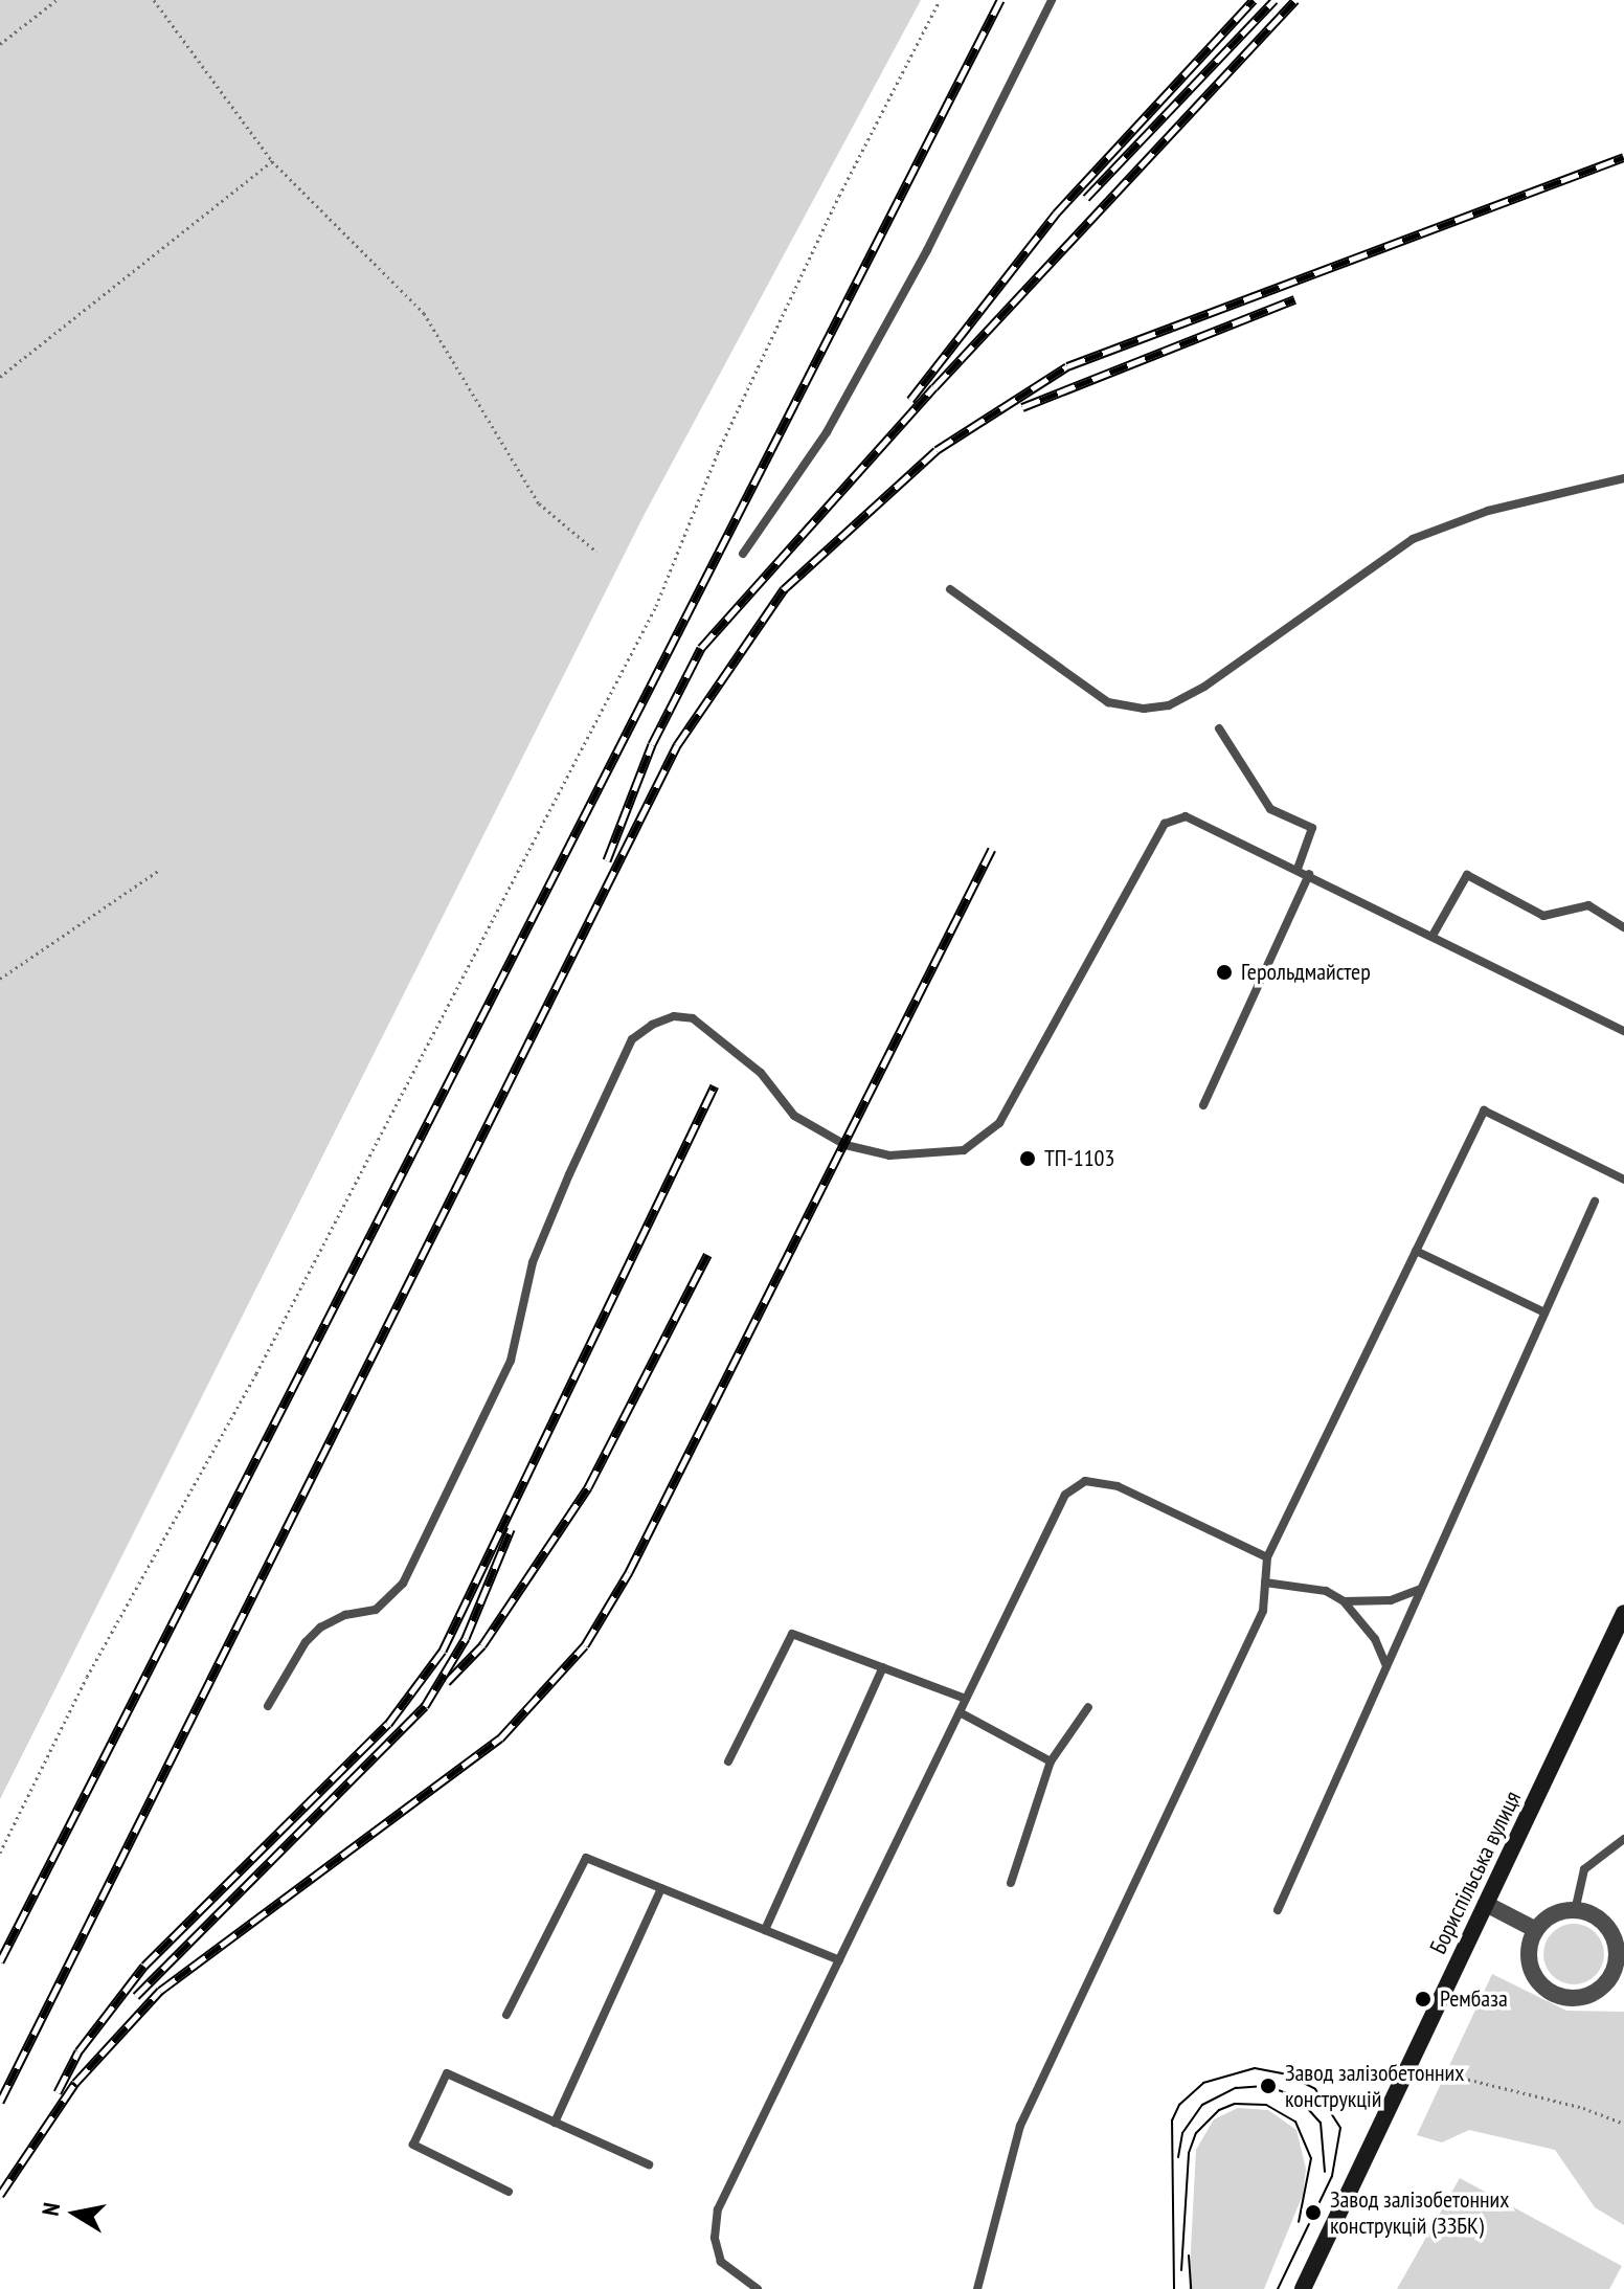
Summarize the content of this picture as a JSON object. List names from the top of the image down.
{
  "streets": {
    "main road": ["Бориспільська вулиця"]
  },
  "places": [
    "Герольдмайстер",
    "ТП-1103",
    "Рембаза",
    "Завод залізобетонних конструкцій",
    "Завод залізобетонних конструкцій (ЗЗБК)"
  ],
  "north": "left"
}
